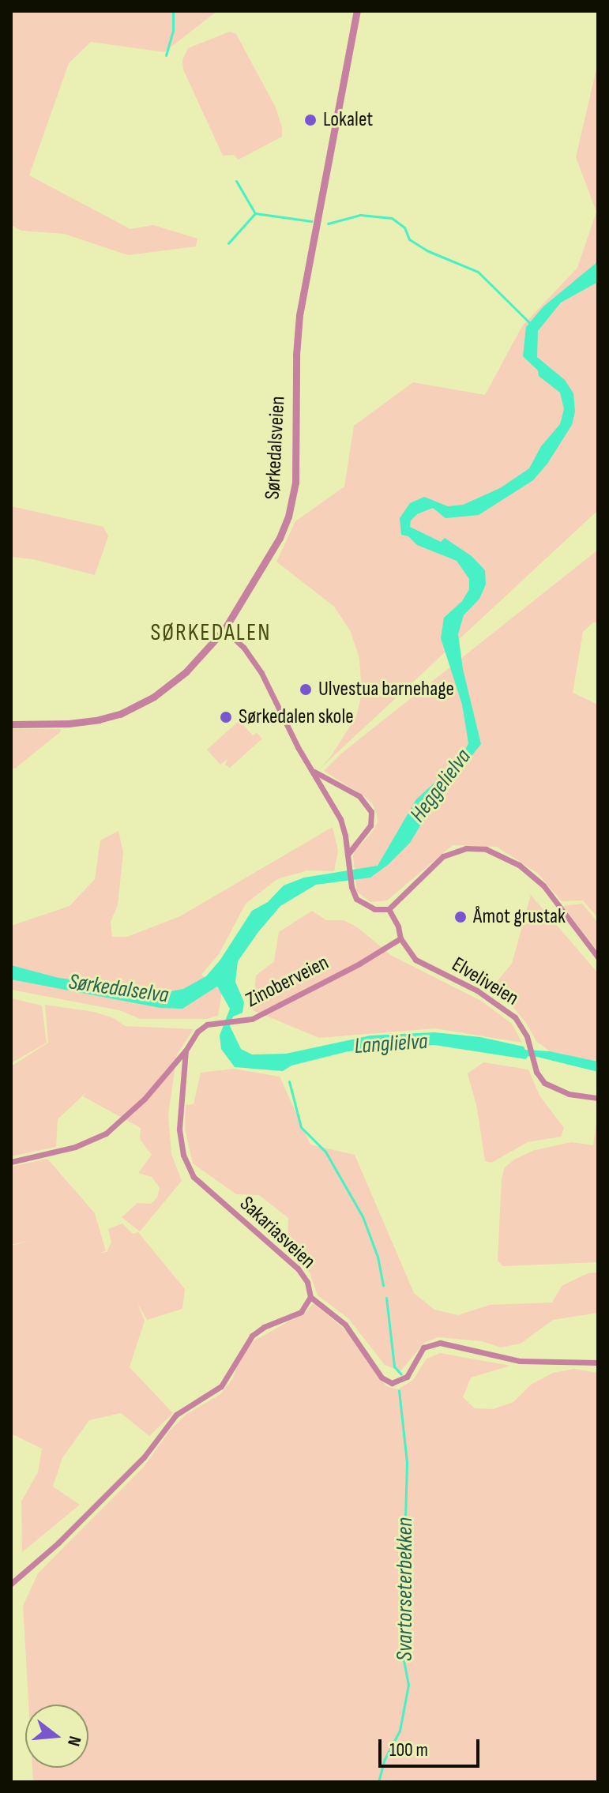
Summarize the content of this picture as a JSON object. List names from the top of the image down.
{
  "streets": {
    "street": [
      "Sørkedalsveien",
      "Zinoberveien",
      "Elveliveien",
      "Sakariasveien"
    ]
  },
  "crossings": [
    ["Zinoberveien", "Elveliveien"],
    ["Zinoberveien", "Sakariasveien"]
  ],
  "districts": ["SØRKEDALEN"],
  "water": [
    "Heggelielva",
    "Sørkedalselva",
    "Langlielva",
    "Svartorseterbekken"
  ],
  "places": [
    "Lokalet",
    "Ulvestua barnehage",
    "Sørkedalen skole",
    "Åmot grustak"
  ],
  "scale_bar": "100 m",
  "north": "right"
}
